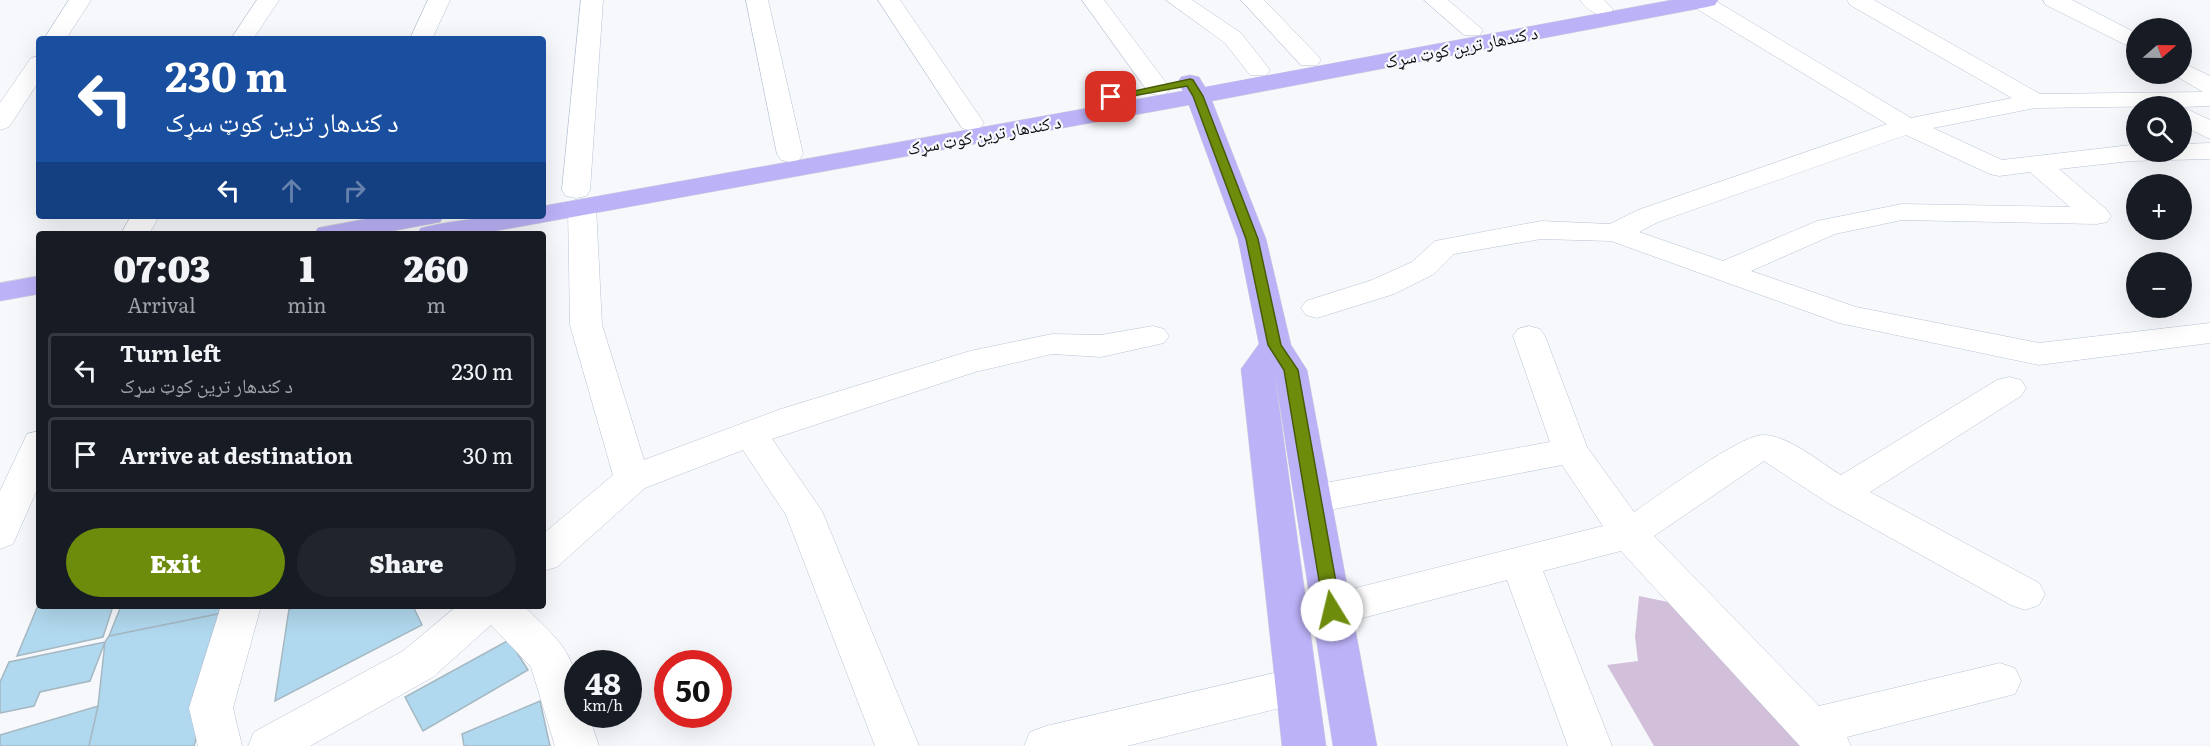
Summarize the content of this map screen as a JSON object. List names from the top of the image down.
{
  "streets": {
    "main road": ["د کندهار ترين کوټ سړک"]
  },
  "north": "right",
  "page": {
    "map_buttons": ["+", "−"],
    "turn": ["230 m", "د کندهار ترين کوټ سړک"],
    "eta": [
      "07:03",
      "Arrival",
      "1",
      "min",
      "260",
      "m"
    ],
    "list": [
      {
        "name": "Turn left",
        "note": "د کندهار ترين کوټ سړک",
        "value": "230 m"
      },
      {
        "name": "Arrive at destination",
        "value": "30 m"
      }
    ],
    "buttons": ["Exit", "Share"],
    "speed": "48 km/h",
    "limit": "50"
  }
}
